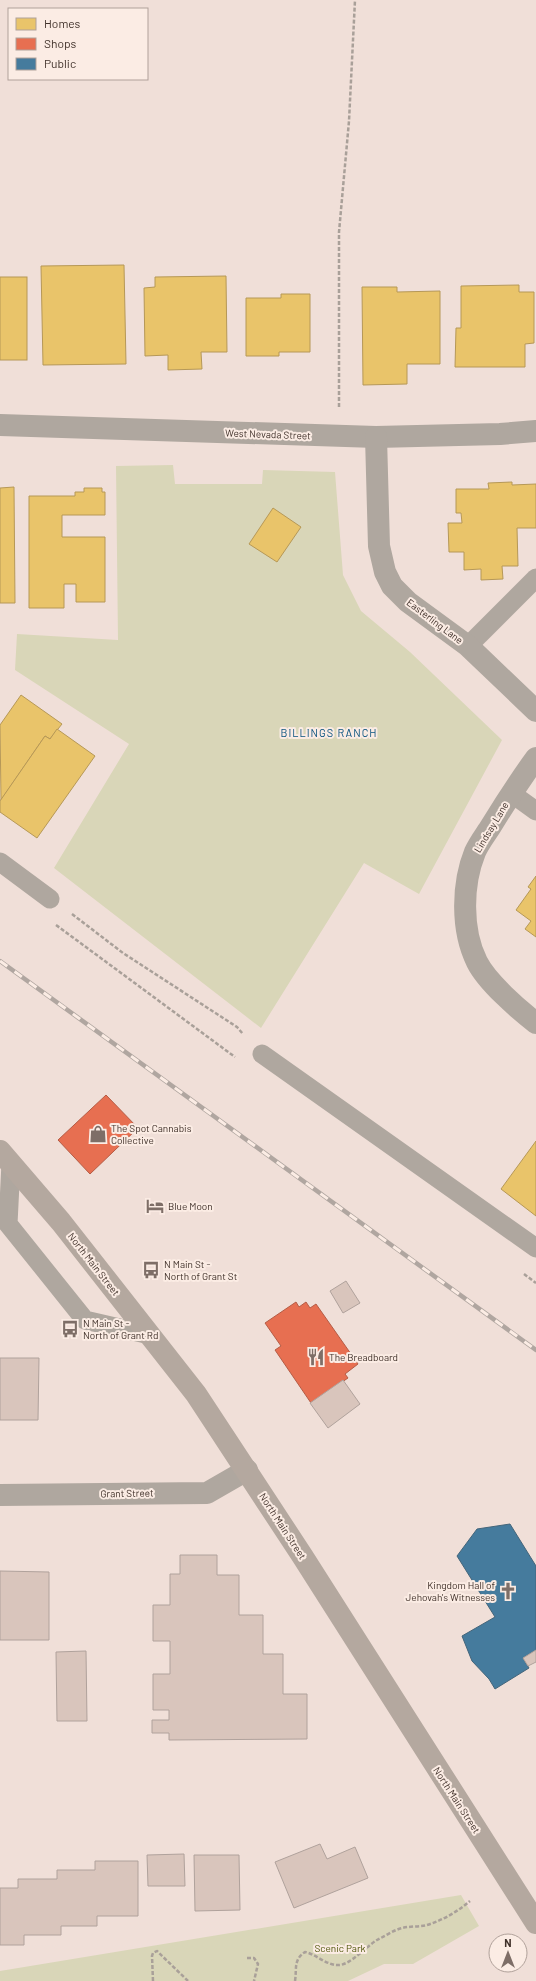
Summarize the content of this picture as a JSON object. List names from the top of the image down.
{
  "streets": {
    "main road": ["North Main Street"],
    "street": [
      "West Nevada Street",
      "Easterling Lane",
      "Lindsay Lane",
      "Grant Street"
    ]
  },
  "crossings": [
    ["West Nevada Street", "Easterling Lane"],
    ["North Main Street", "Grant Street"]
  ],
  "districts": ["BILLINGS RANCH"],
  "parks": ["Scenic Park"],
  "places": {
    "shop": ["The Spot Cannabis Collective"],
    "hotel": ["Blue Moon"],
    "bus stop": ["N Main St - North of Grant St", "N Main St - North of Grant Rd"],
    "restaurant": ["The Breadboard"],
    "church": ["Kingdom Hall of Jehovah's Witnesses"]
  },
  "legend": ["Homes", "Shops", "Public"],
  "north": "top"
}
